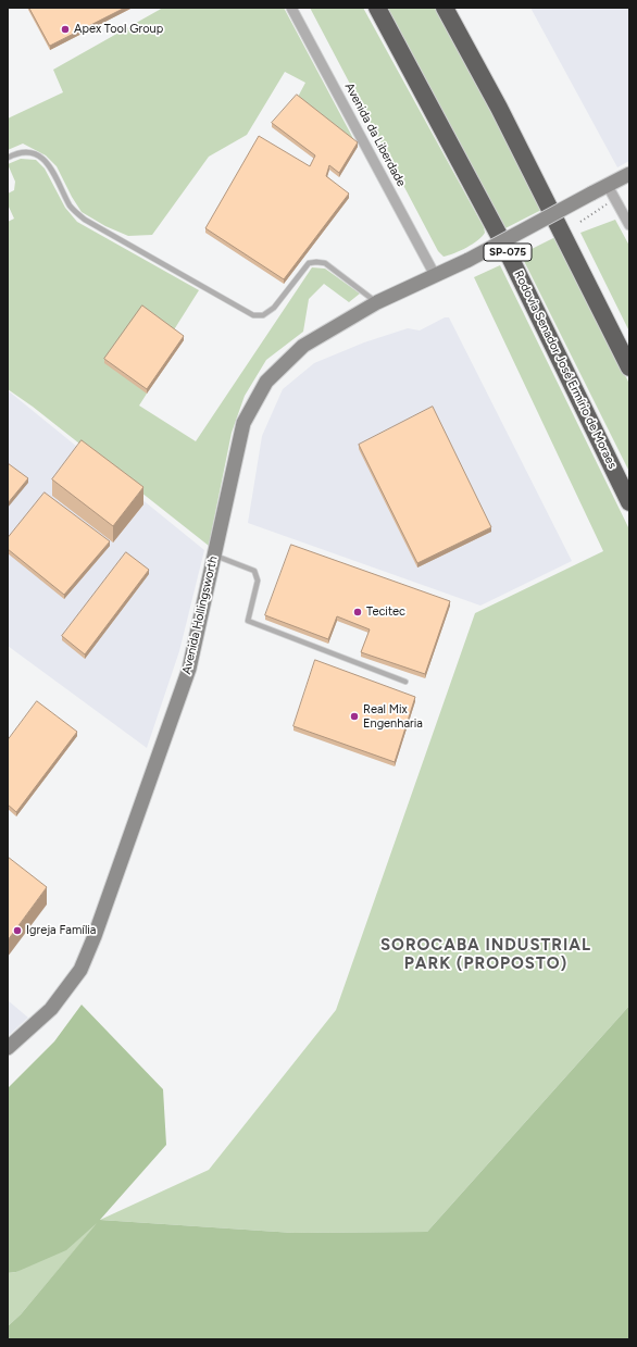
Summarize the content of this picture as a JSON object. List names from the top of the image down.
{
  "streets": {
    "highway": ["SP-075", "Rodovia Senador José Ermírio de Moraes"],
    "main road": ["Avenida Hollingsworth"],
    "street": ["Avenida da Liberdade"]
  },
  "crossings": [
    ["Avenida da Liberdade", "Avenida Hollingsworth"]
  ],
  "districts": ["SOROCABA INDUSTRIAL PARK (PROPOSTO)"],
  "places": [
    "Apex Tool Group",
    "Tecitec",
    "Real Mix Engenharia",
    "Igreja Família"
  ]
}
